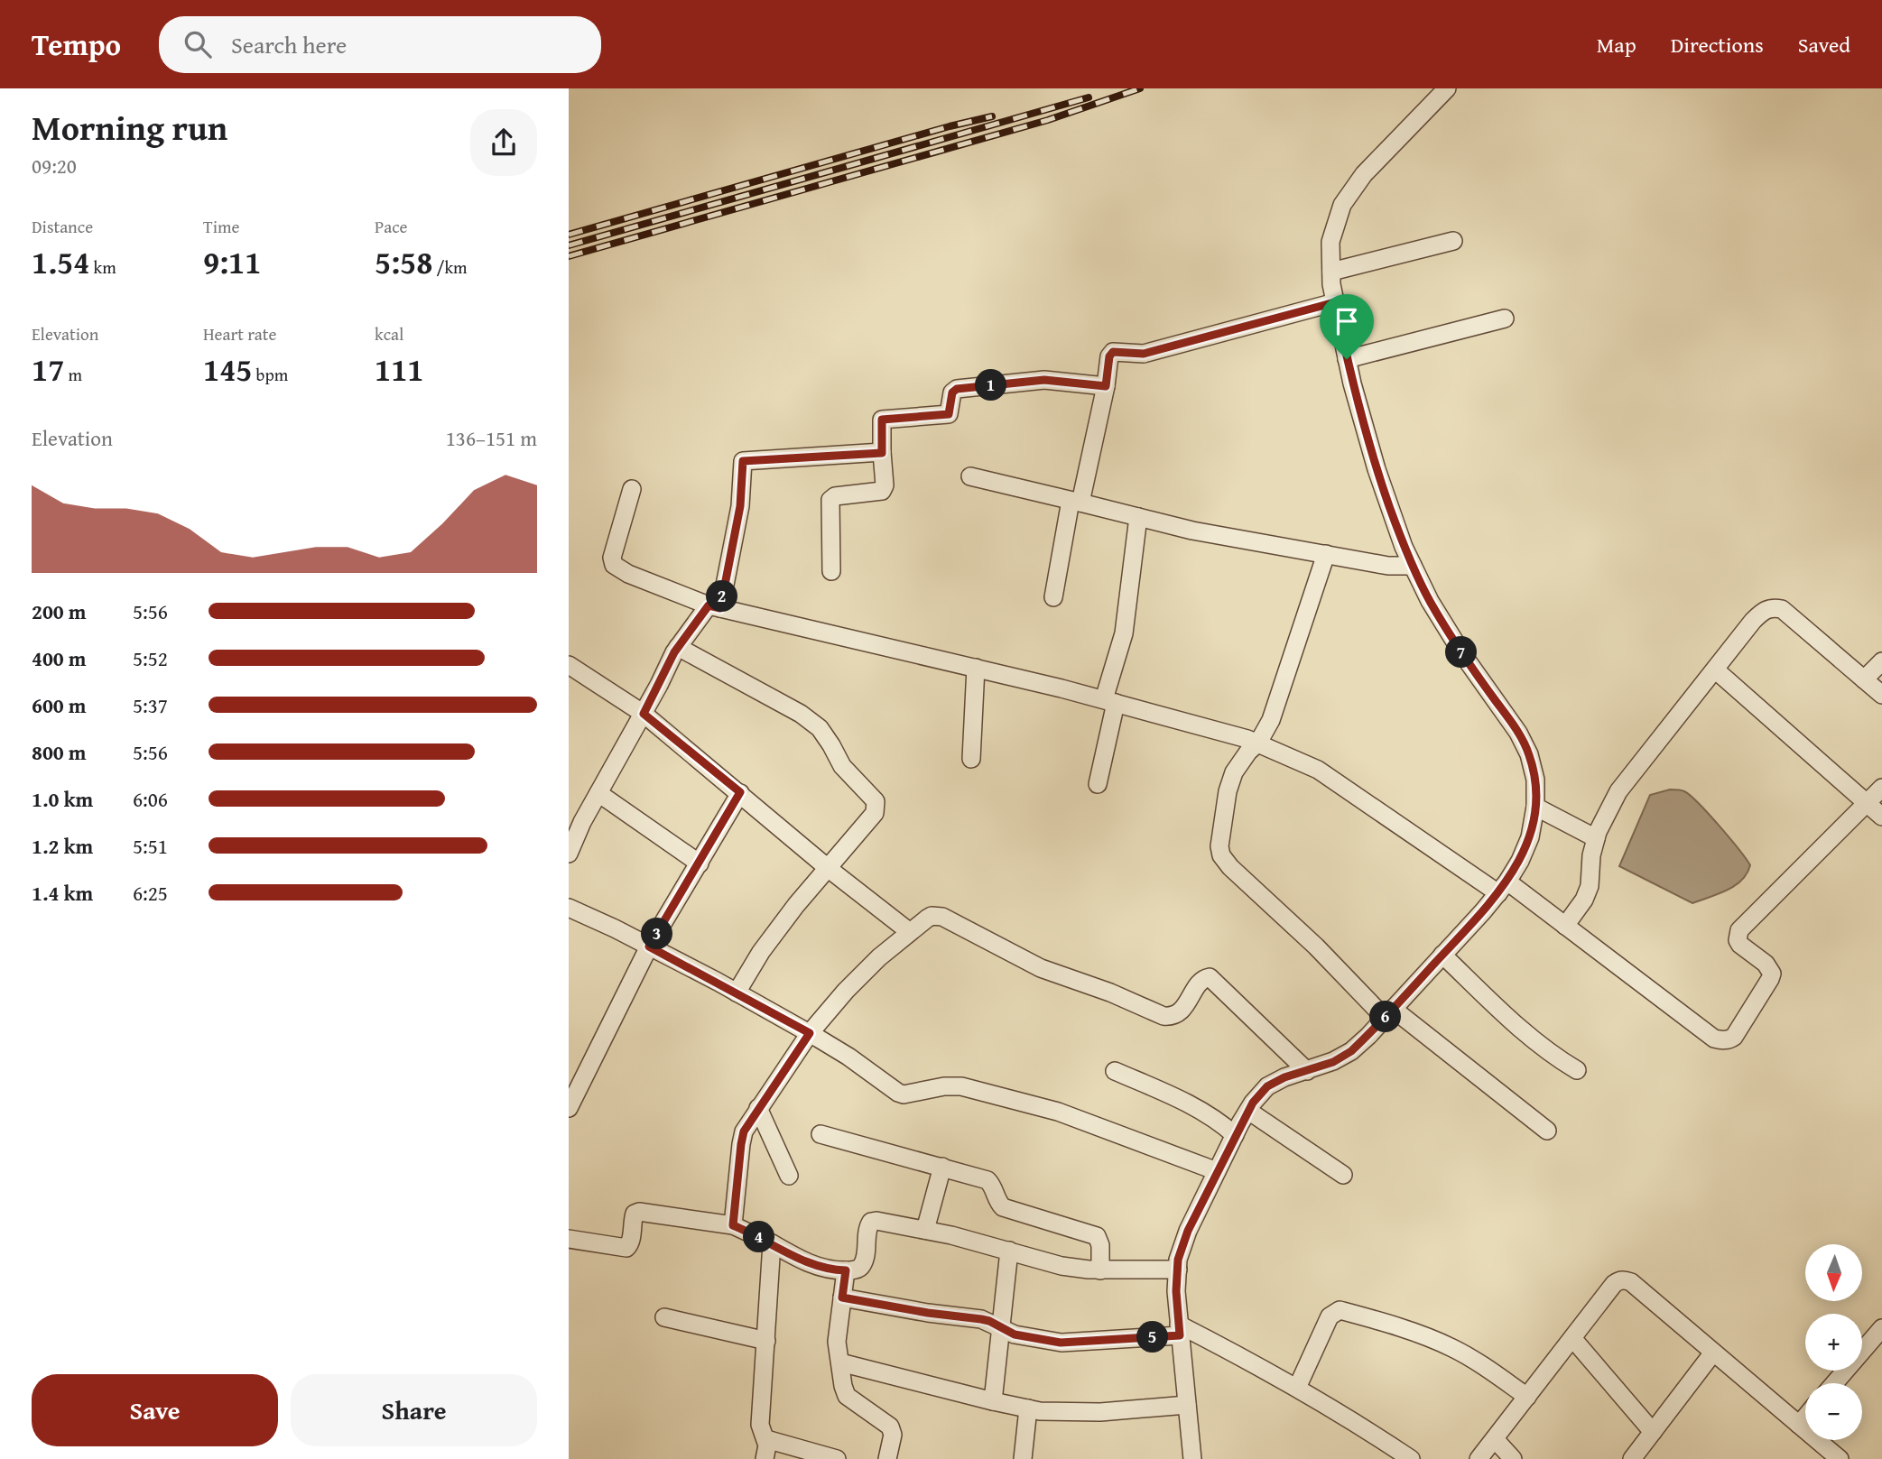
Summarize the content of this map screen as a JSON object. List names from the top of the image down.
{
  "north": "bottom",
  "page": {
    "header": "Tempo",
    "search": "Search here",
    "nav": ["Map", "Directions", "Saved"],
    "heading": ["Morning run", "09:20"],
    "stats": [
      ["Distance", "1.54 km"],
      ["Time", "9:11"],
      ["Pace", "5:58 /km"],
      ["Elevation", "17 m"],
      ["Heart rate", "145 bpm"],
      ["kcal", "111"]
    ],
    "pins": [
      "1",
      "2",
      "7",
      "3",
      "6",
      "4",
      "5"
    ],
    "chart": ["Elevation", "136–151 m"],
    "list": [
      {
        "name": "200 m",
        "note": "5:56"
      },
      {
        "name": "400 m",
        "note": "5:52"
      },
      {
        "name": "600 m",
        "note": "5:37"
      },
      {
        "name": "800 m",
        "note": "5:56"
      },
      {
        "name": "1.0 km",
        "note": "6:06"
      },
      {
        "name": "1.2 km",
        "note": "5:51"
      },
      {
        "name": "1.4 km",
        "note": "6:25"
      }
    ],
    "map_buttons": ["+", "−"],
    "buttons": ["Save", "Share"]
  }
}
